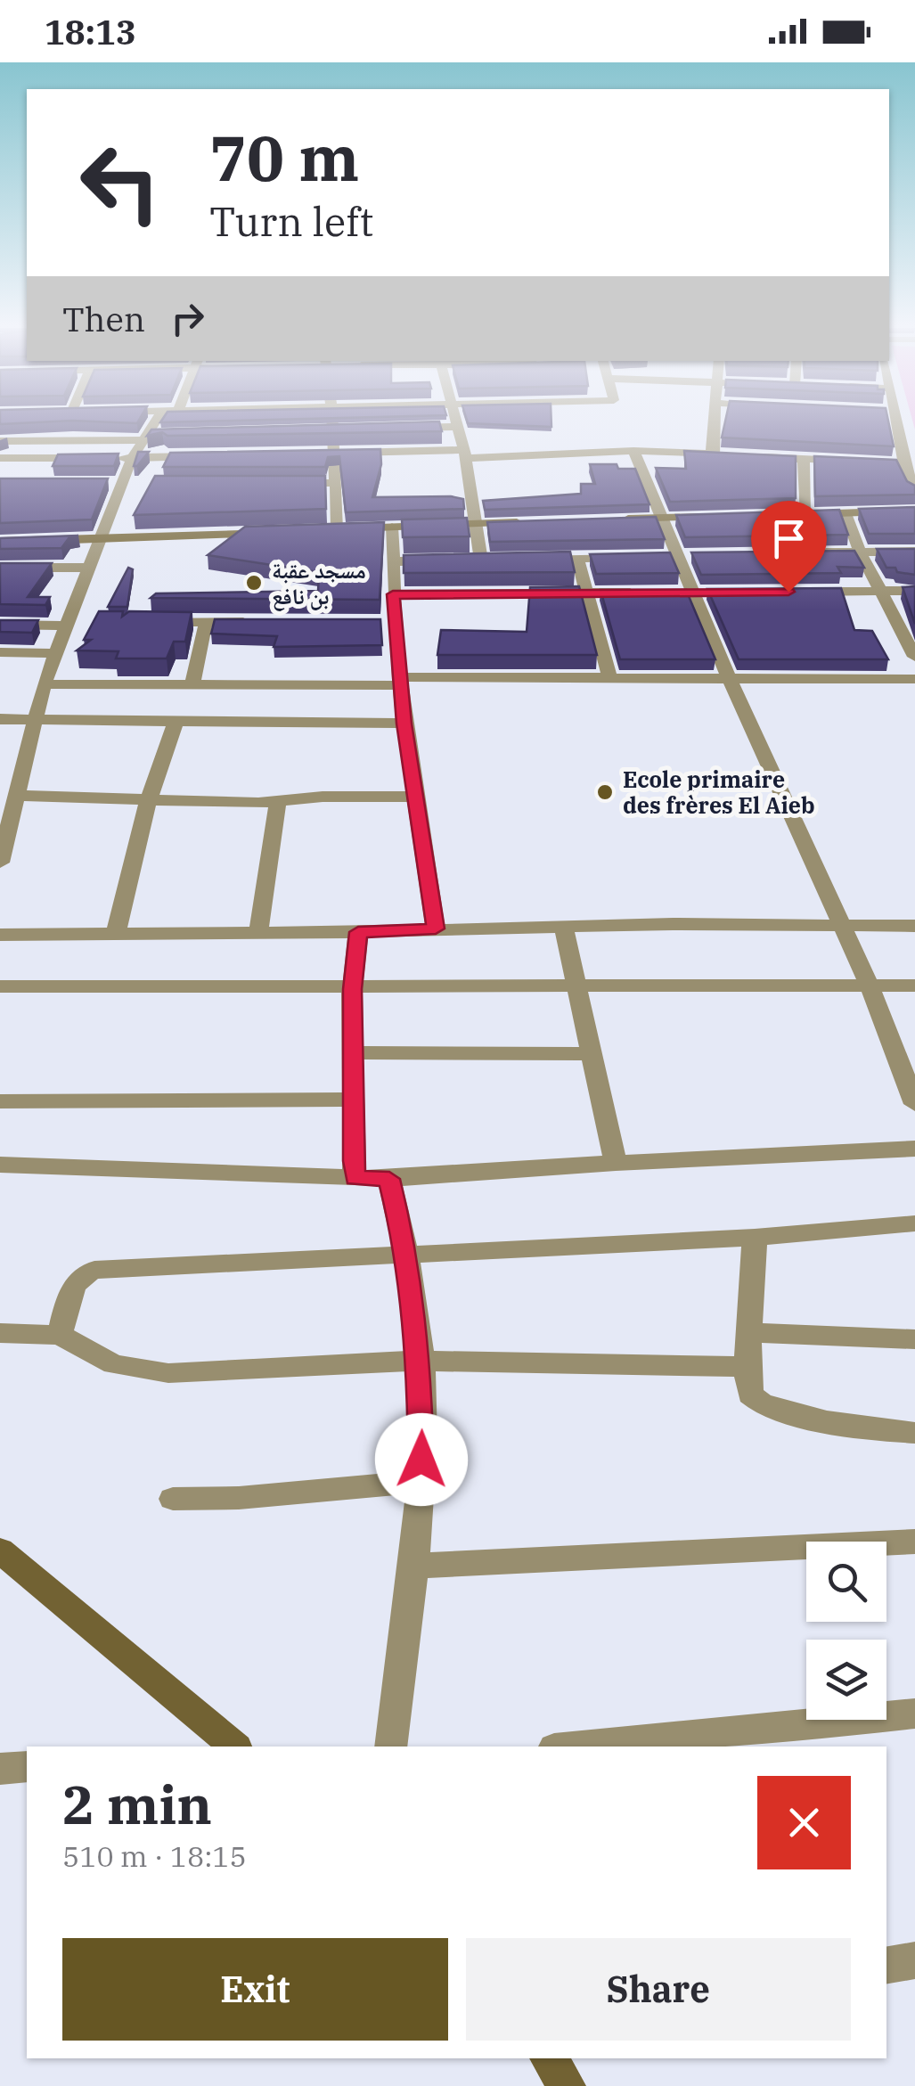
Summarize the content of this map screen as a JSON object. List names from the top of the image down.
{
  "places": ["مسجد عقبة بن نافع", "Ecole primaire des frères El Aieb"],
  "page": {
    "status": "18:13",
    "turn": ["70 m", "Turn left"],
    "then": "Then",
    "heading": ["2 min", "510 m · 18:15"],
    "buttons": ["Exit", "Share"]
  }
}
